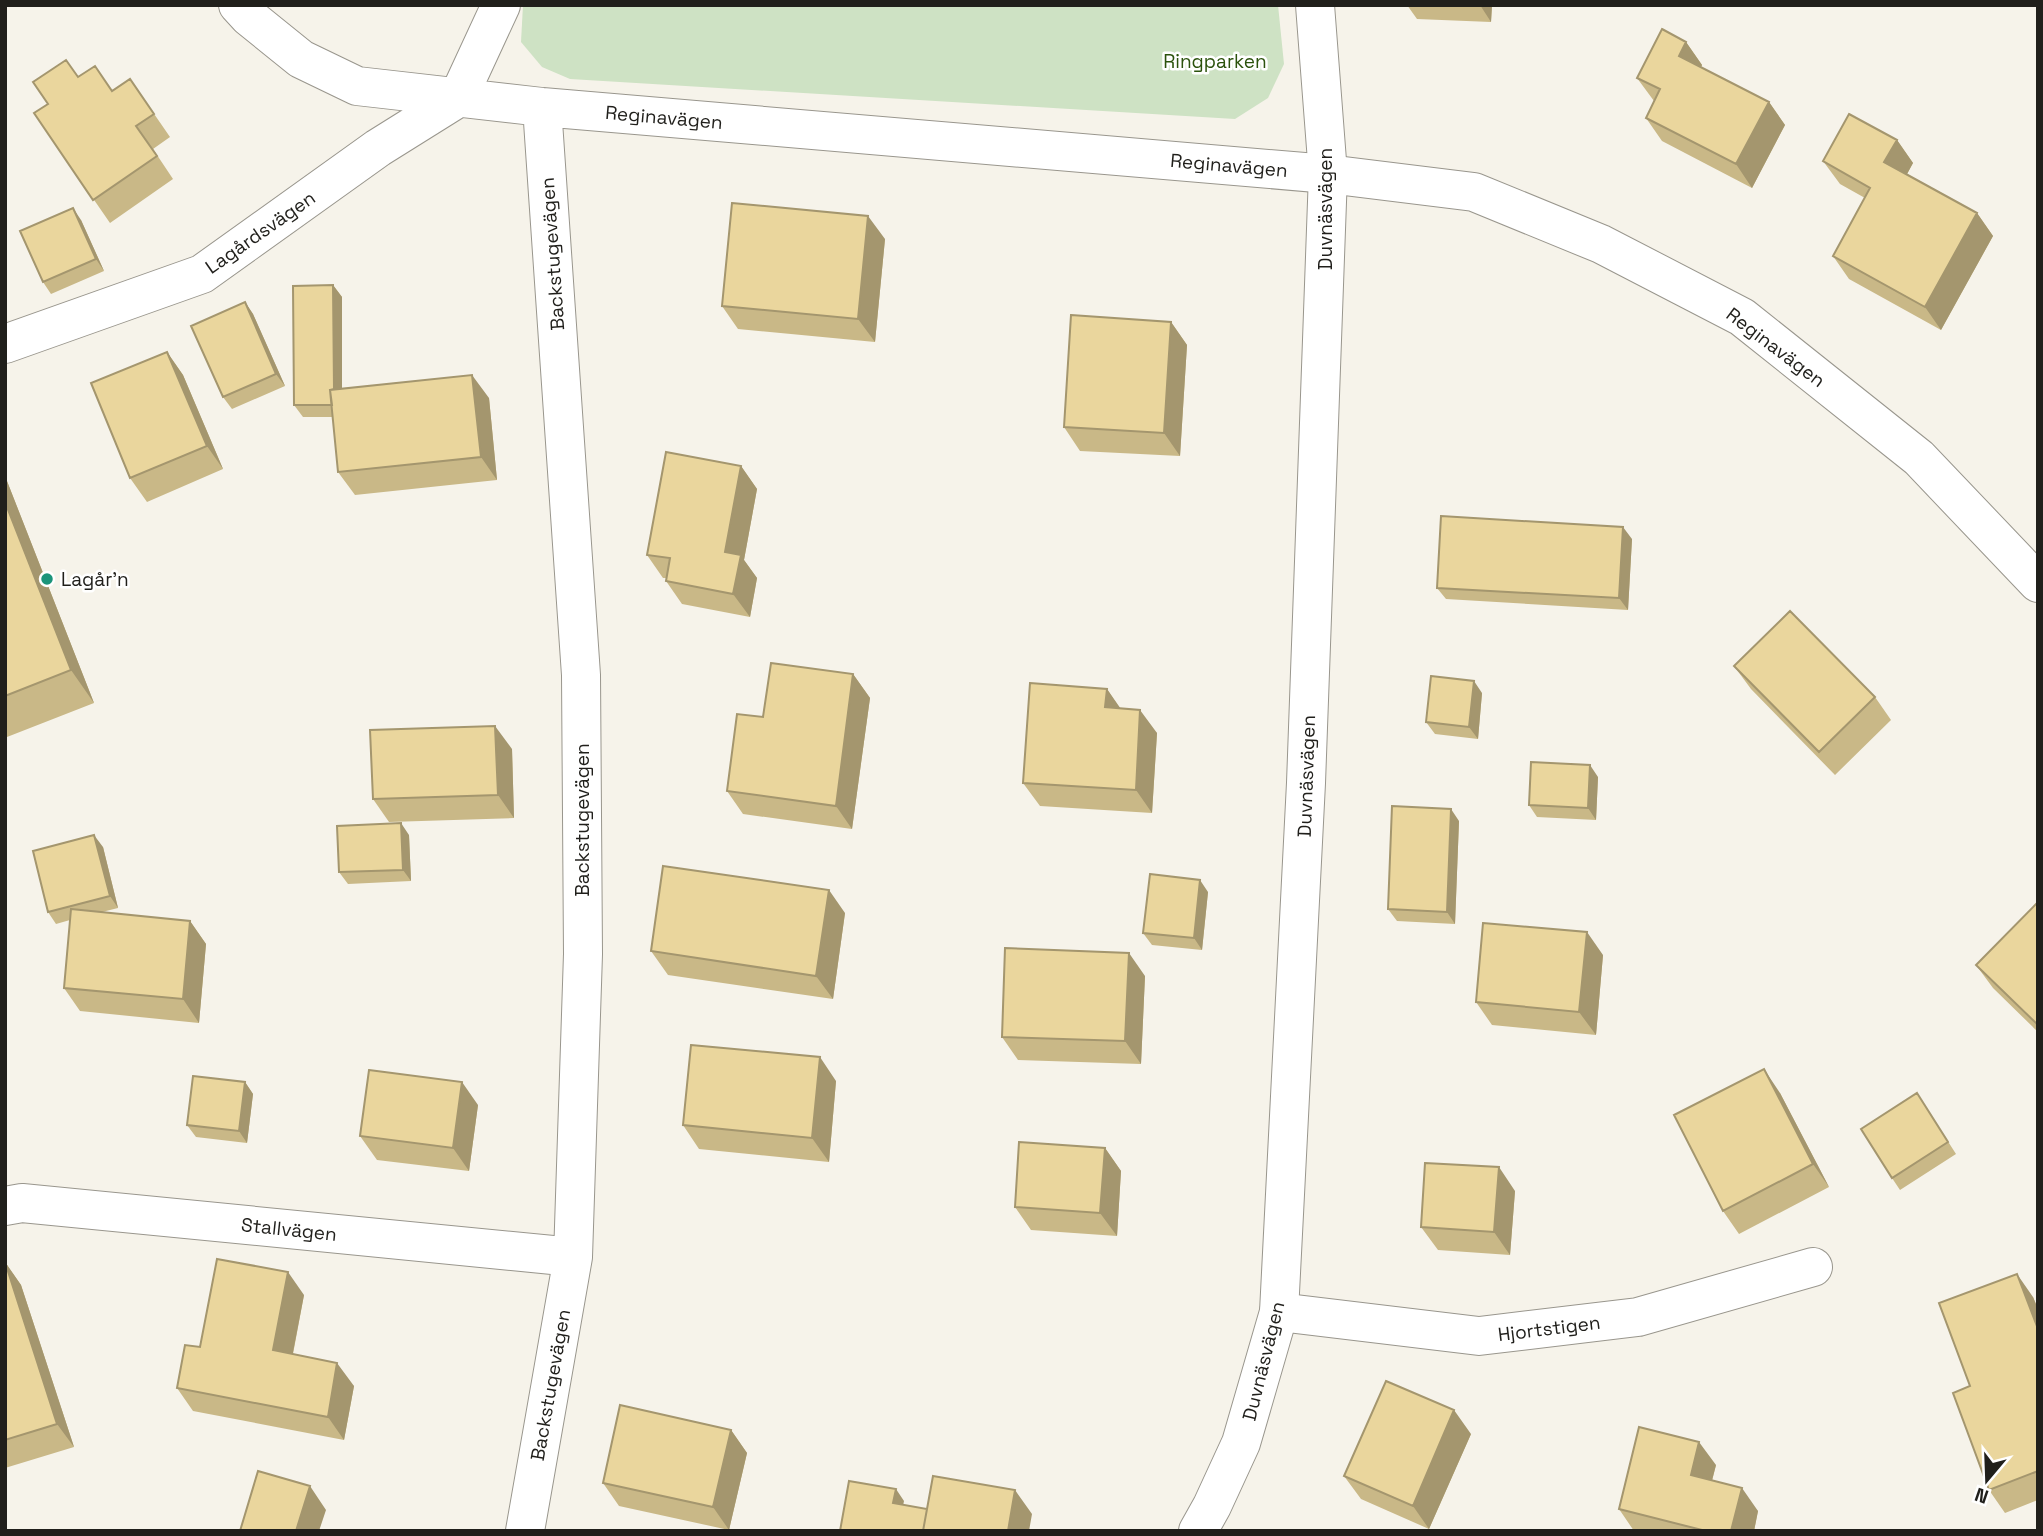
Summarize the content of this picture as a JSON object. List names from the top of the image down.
{
  "streets": {
    "street": [
      "Reginavägen",
      "Duvnäsvägen",
      "Lagårdsvägen",
      "Backstugevägen",
      "Stallvägen",
      "Hjortstigen"
    ]
  },
  "crossings": [
    ["Reginavägen", "Duvnäsvägen"],
    ["Reginavägen", "Lagårdsvägen"],
    ["Reginavägen", "Backstugevägen"],
    ["Duvnäsvägen", "Hjortstigen"],
    ["Backstugevägen", "Stallvägen"]
  ],
  "parks": ["Ringparken"],
  "places": ["Lagår'n"],
  "north": "bottom"
}
